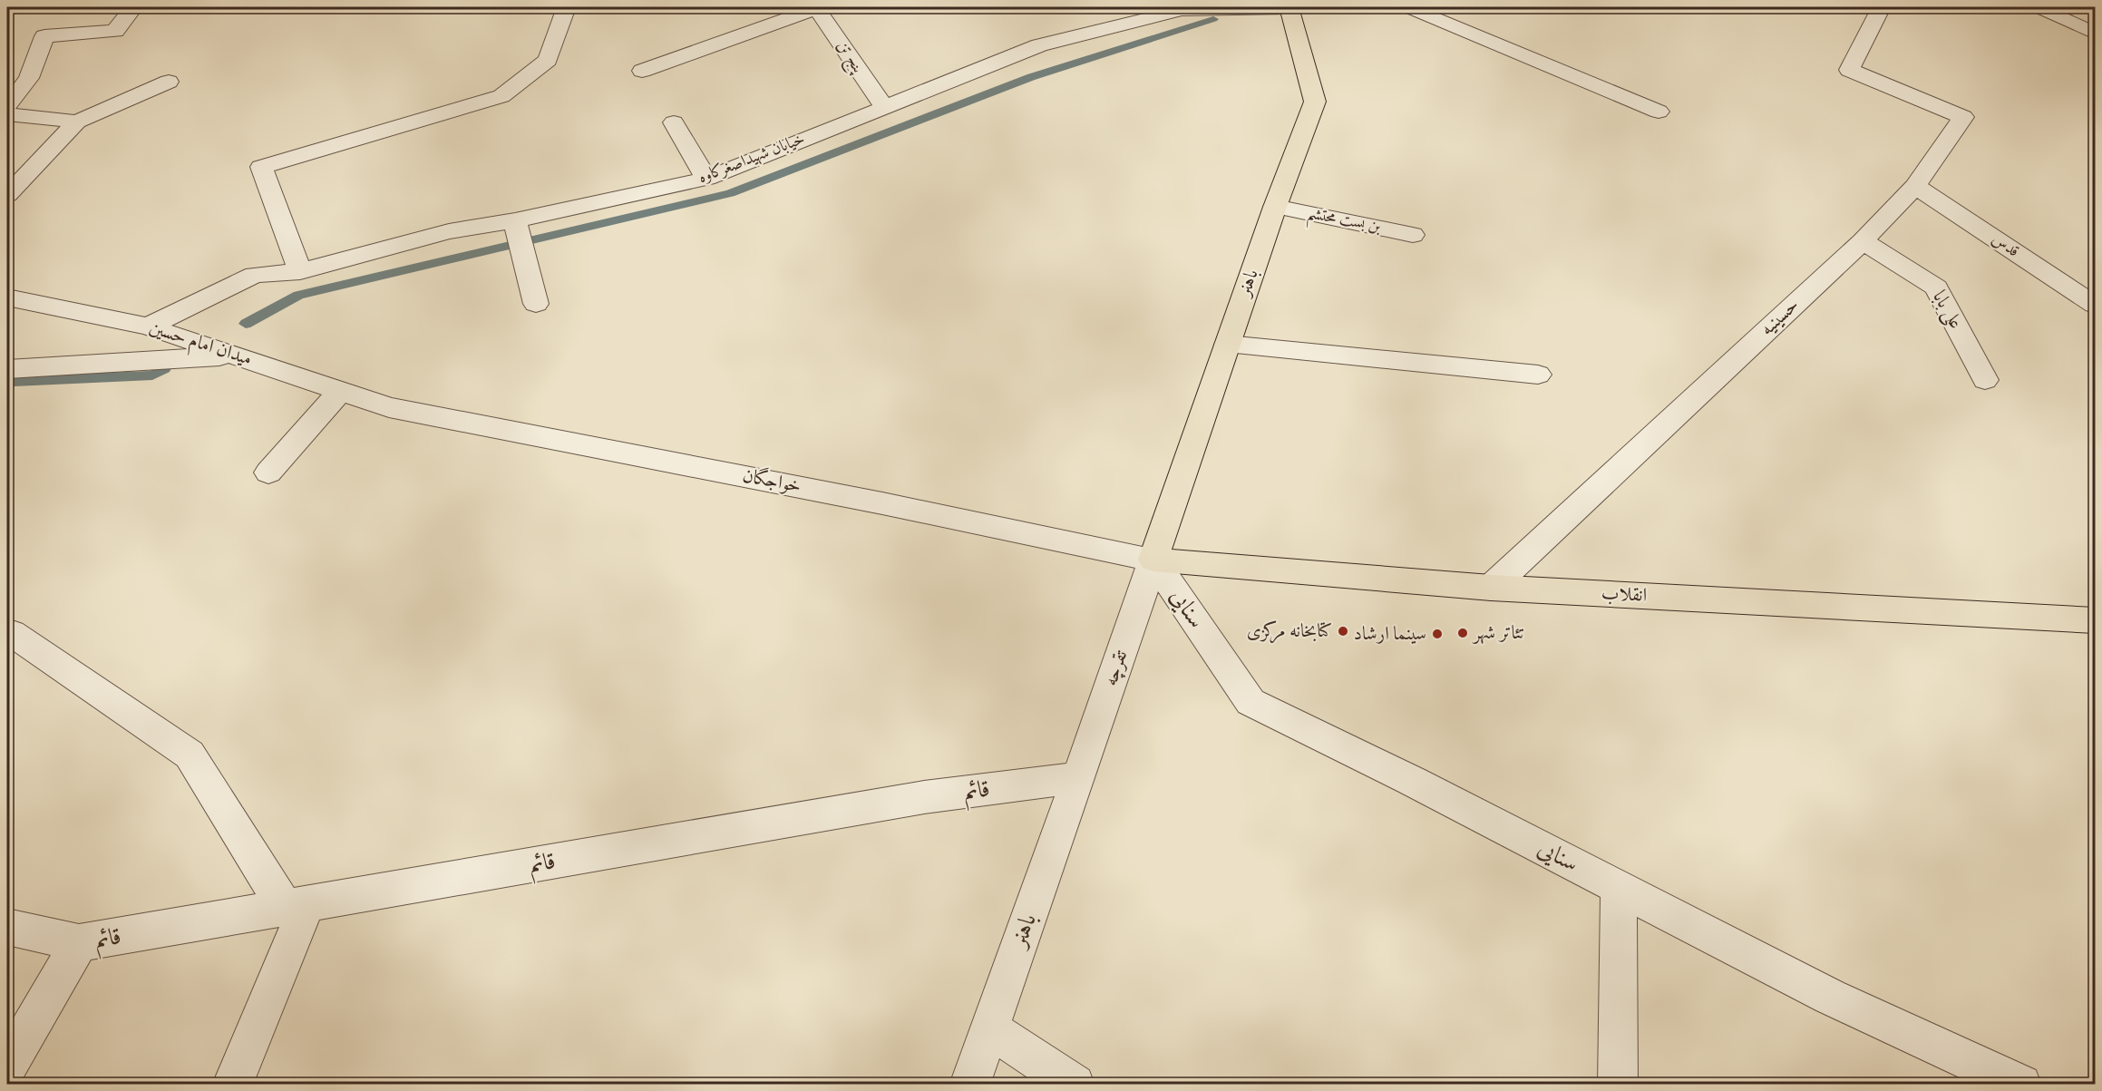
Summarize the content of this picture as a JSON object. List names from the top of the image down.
{
  "streets": {
    "main road": ["باهنر", "انقلاب"],
    "street": [
      "پنج تن",
      "خیابان شهیداصغرکاوه",
      "بن بست محتشم",
      "قدس",
      "علی بابا",
      "حسینیه",
      "میدان امام حسین",
      "خواجگان",
      "سنایی",
      "تقرچه",
      "قائم"
    ]
  },
  "crossings": [
    ["پنج تن", "خیابان شهیداصغرکاوه"],
    ["خیابان شهیداصغرکاوه", "باهنر"],
    ["خیابان شهیداصغرکاوه", "میدان امام حسین"],
    ["بن بست محتشم", "باهنر"],
    ["قدس", "حسینیه"],
    ["باهنر", "خواجگان"],
    ["باهنر", "انقلاب"],
    ["باهنر", "سنایی"],
    ["باهنر", "تقرچه"],
    ["باهنر", "قائم"],
    ["علی بابا", "حسینیه"],
    ["حسینیه", "انقلاب"],
    ["میدان امام حسین", "خواجگان"],
    ["خواجگان", "انقلاب"],
    ["خواجگان", "سنایی"],
    ["خواجگان", "تقرچه"],
    ["انقلاب", "سنایی"],
    ["انقلاب", "تقرچه"],
    ["سنایی", "تقرچه"],
    ["تقرچه", "قائم"]
  ],
  "places": ["کتابخانه مرکزی", "تئاتر شهر", "سینما ارشاد"]
}
